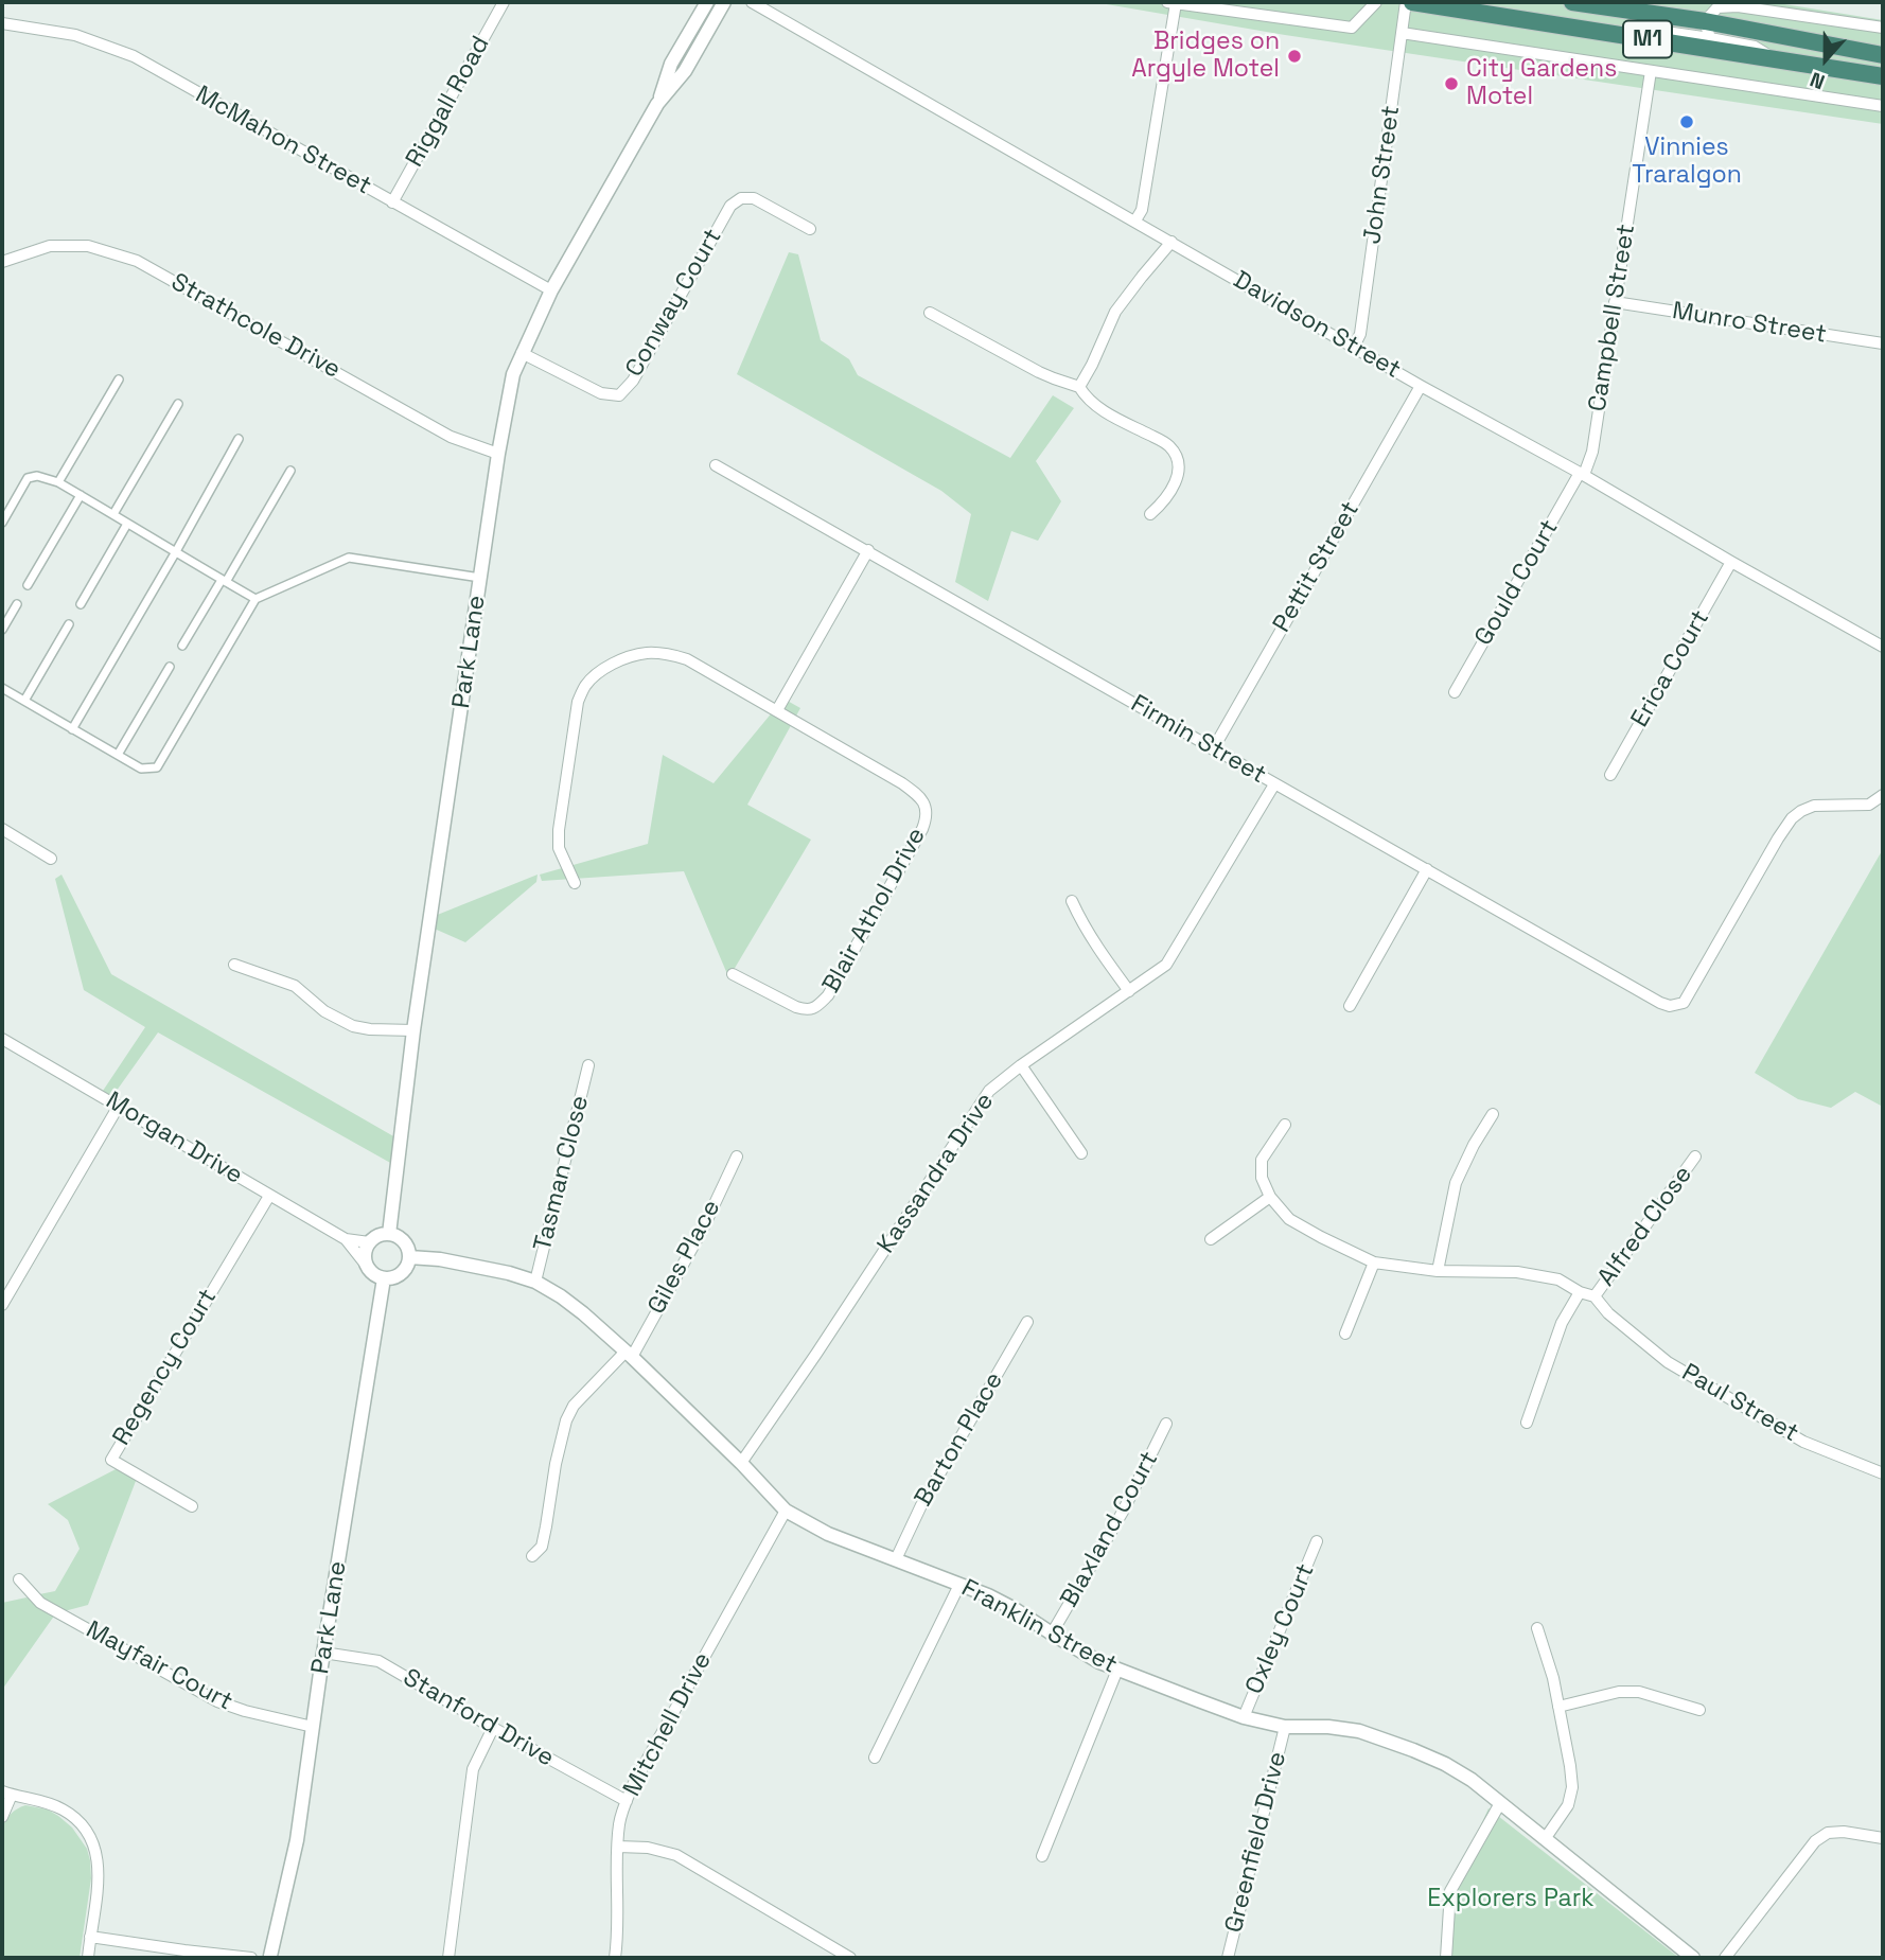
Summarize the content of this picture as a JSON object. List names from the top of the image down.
{
  "streets": {
    "highway": ["M1"],
    "street": [
      "Riggall Road",
      "McMahon Street",
      "John Street",
      "Conway Court",
      "Campbell Street",
      "Munro Street",
      "Davidson Street",
      "Strathcole Drive",
      "Pettit Street",
      "Gould Court",
      "Park Lane",
      "Erica Court",
      "Firmin Street",
      "Blair Athol Drive",
      "Morgan Drive",
      "Tasman Close",
      "Kassandra Drive",
      "Alfred Close",
      "Giles Place",
      "Regency Court",
      "Paul Street",
      "Barton Place",
      "Blaxland Court",
      "Franklin Street",
      "Oxley Court",
      "Mayfair Court",
      "Stanford Drive",
      "Mitchell Drive",
      "Greenfield Drive"
    ]
  },
  "crossings": [
    ["Riggall Road", "McMahon Street"],
    ["McMahon Street", "Park Lane"],
    ["John Street", "Davidson Street"],
    ["Conway Court", "Park Lane"],
    ["Campbell Street", "Munro Street"],
    ["Campbell Street", "Davidson Street"],
    ["Campbell Street", "Gould Court"],
    ["Davidson Street", "Pettit Street"],
    ["Davidson Street", "Gould Court"],
    ["Davidson Street", "Erica Court"],
    ["Strathcole Drive", "Park Lane"],
    ["Pettit Street", "Firmin Street"],
    ["Park Lane", "Morgan Drive"],
    ["Park Lane", "Franklin Street"],
    ["Park Lane", "Mayfair Court"],
    ["Park Lane", "Stanford Drive"],
    ["Firmin Street", "Kassandra Drive"],
    ["Morgan Drive", "Regency Court"],
    ["Morgan Drive", "Franklin Street"],
    ["Tasman Close", "Franklin Street"],
    ["Kassandra Drive", "Franklin Street"],
    ["Alfred Close", "Paul Street"],
    ["Giles Place", "Franklin Street"],
    ["Barton Place", "Franklin Street"],
    ["Blaxland Court", "Franklin Street"],
    ["Franklin Street", "Oxley Court"],
    ["Franklin Street", "Mitchell Drive"],
    ["Franklin Street", "Greenfield Drive"],
    ["Stanford Drive", "Mitchell Drive"]
  ],
  "parks": ["Explorers Park"],
  "places": ["Bridges on Argyle Motel", "City Gardens Motel", "Vinnies Traralgon"],
  "north": "bottom"
}
